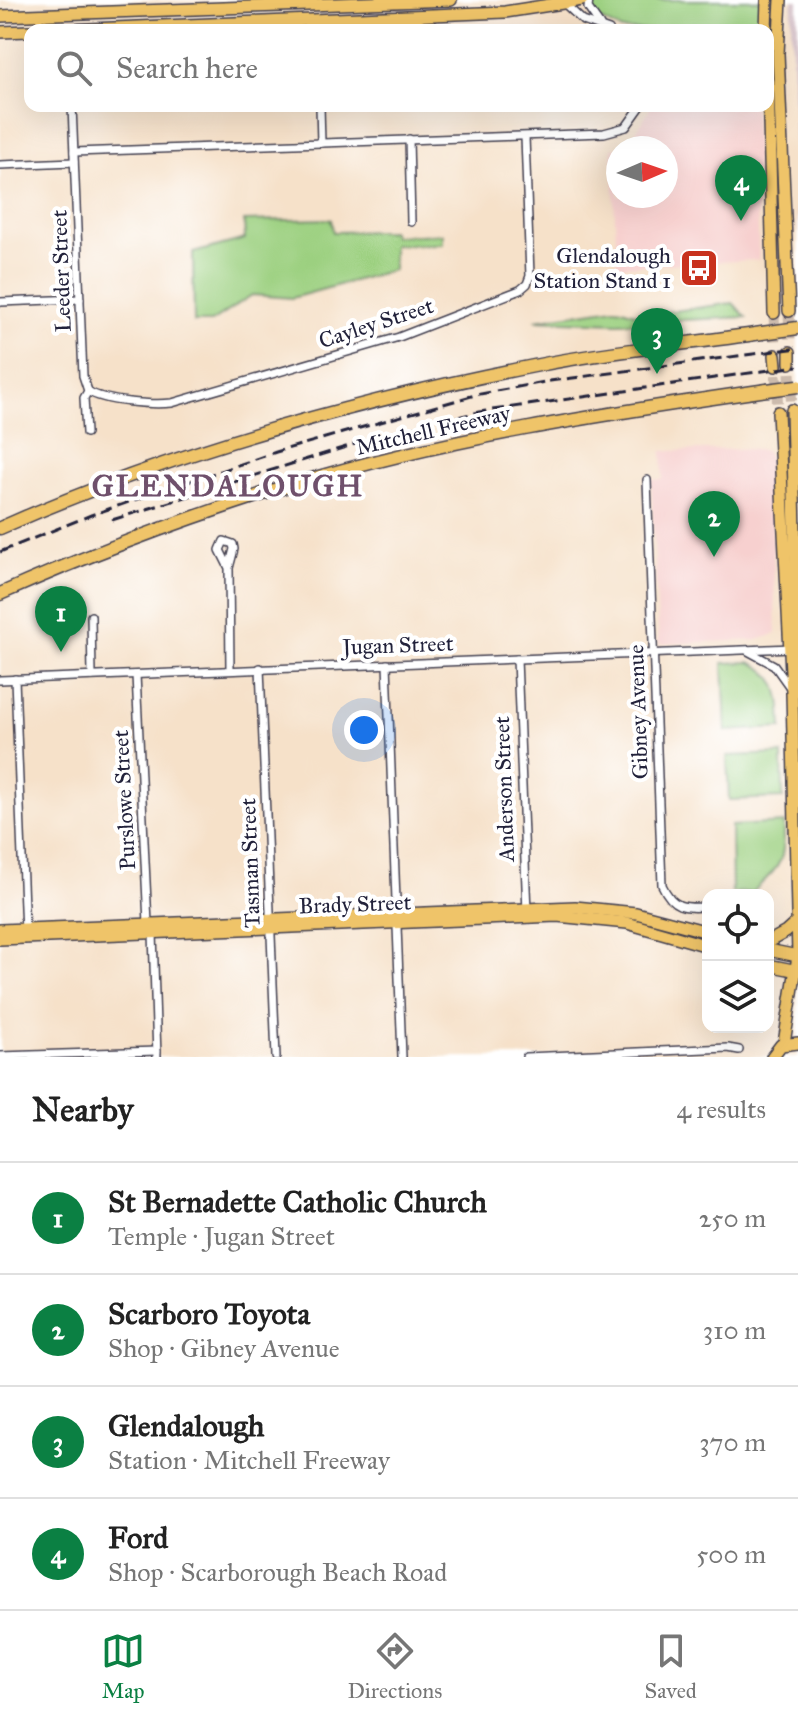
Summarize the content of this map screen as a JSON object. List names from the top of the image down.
{
  "streets": {
    "highway": ["Mitchell Freeway"],
    "main road": ["Brady Street"],
    "street": [
      "Leeder Street",
      "Cayley Street",
      "Jugan Street",
      "Gibney Avenue",
      "Anderson Street",
      "Purslowe Street",
      "Tasman Street"
    ]
  },
  "crossings": [
    ["Leeder Street", "Cayley Street"],
    ["Jugan Street", "Gibney Avenue"],
    ["Jugan Street", "Anderson Street"],
    ["Jugan Street", "Purslowe Street"],
    ["Jugan Street", "Tasman Street"],
    ["Anderson Street", "Brady Street"],
    ["Purslowe Street", "Brady Street"],
    ["Tasman Street", "Brady Street"]
  ],
  "districts": ["GLENDALOUGH"],
  "places": {
    "bus stop": ["Glendalough Station Stand 1"]
  },
  "north": "right",
  "page": {
    "search": "Search here",
    "pins": [
      "4",
      "3",
      "2",
      "1"
    ],
    "heading": ["Nearby", "4 results"],
    "list": [
      {
        "mark": "1",
        "name": "St Bernadette Catholic Church",
        "note": "Temple · Jugan Street",
        "value": "250 m"
      },
      {
        "mark": "2",
        "name": "Scarboro Toyota",
        "note": "Shop · Gibney Avenue",
        "value": "310 m"
      },
      {
        "mark": "3",
        "name": "Glendalough",
        "note": "Station · Mitchell Freeway",
        "value": "370 m"
      },
      {
        "mark": "4",
        "name": "Ford",
        "note": "Shop · Scarborough Beach Road",
        "value": "500 m"
      }
    ],
    "nav": ["Map", "Directions", "Saved"]
  }
}
